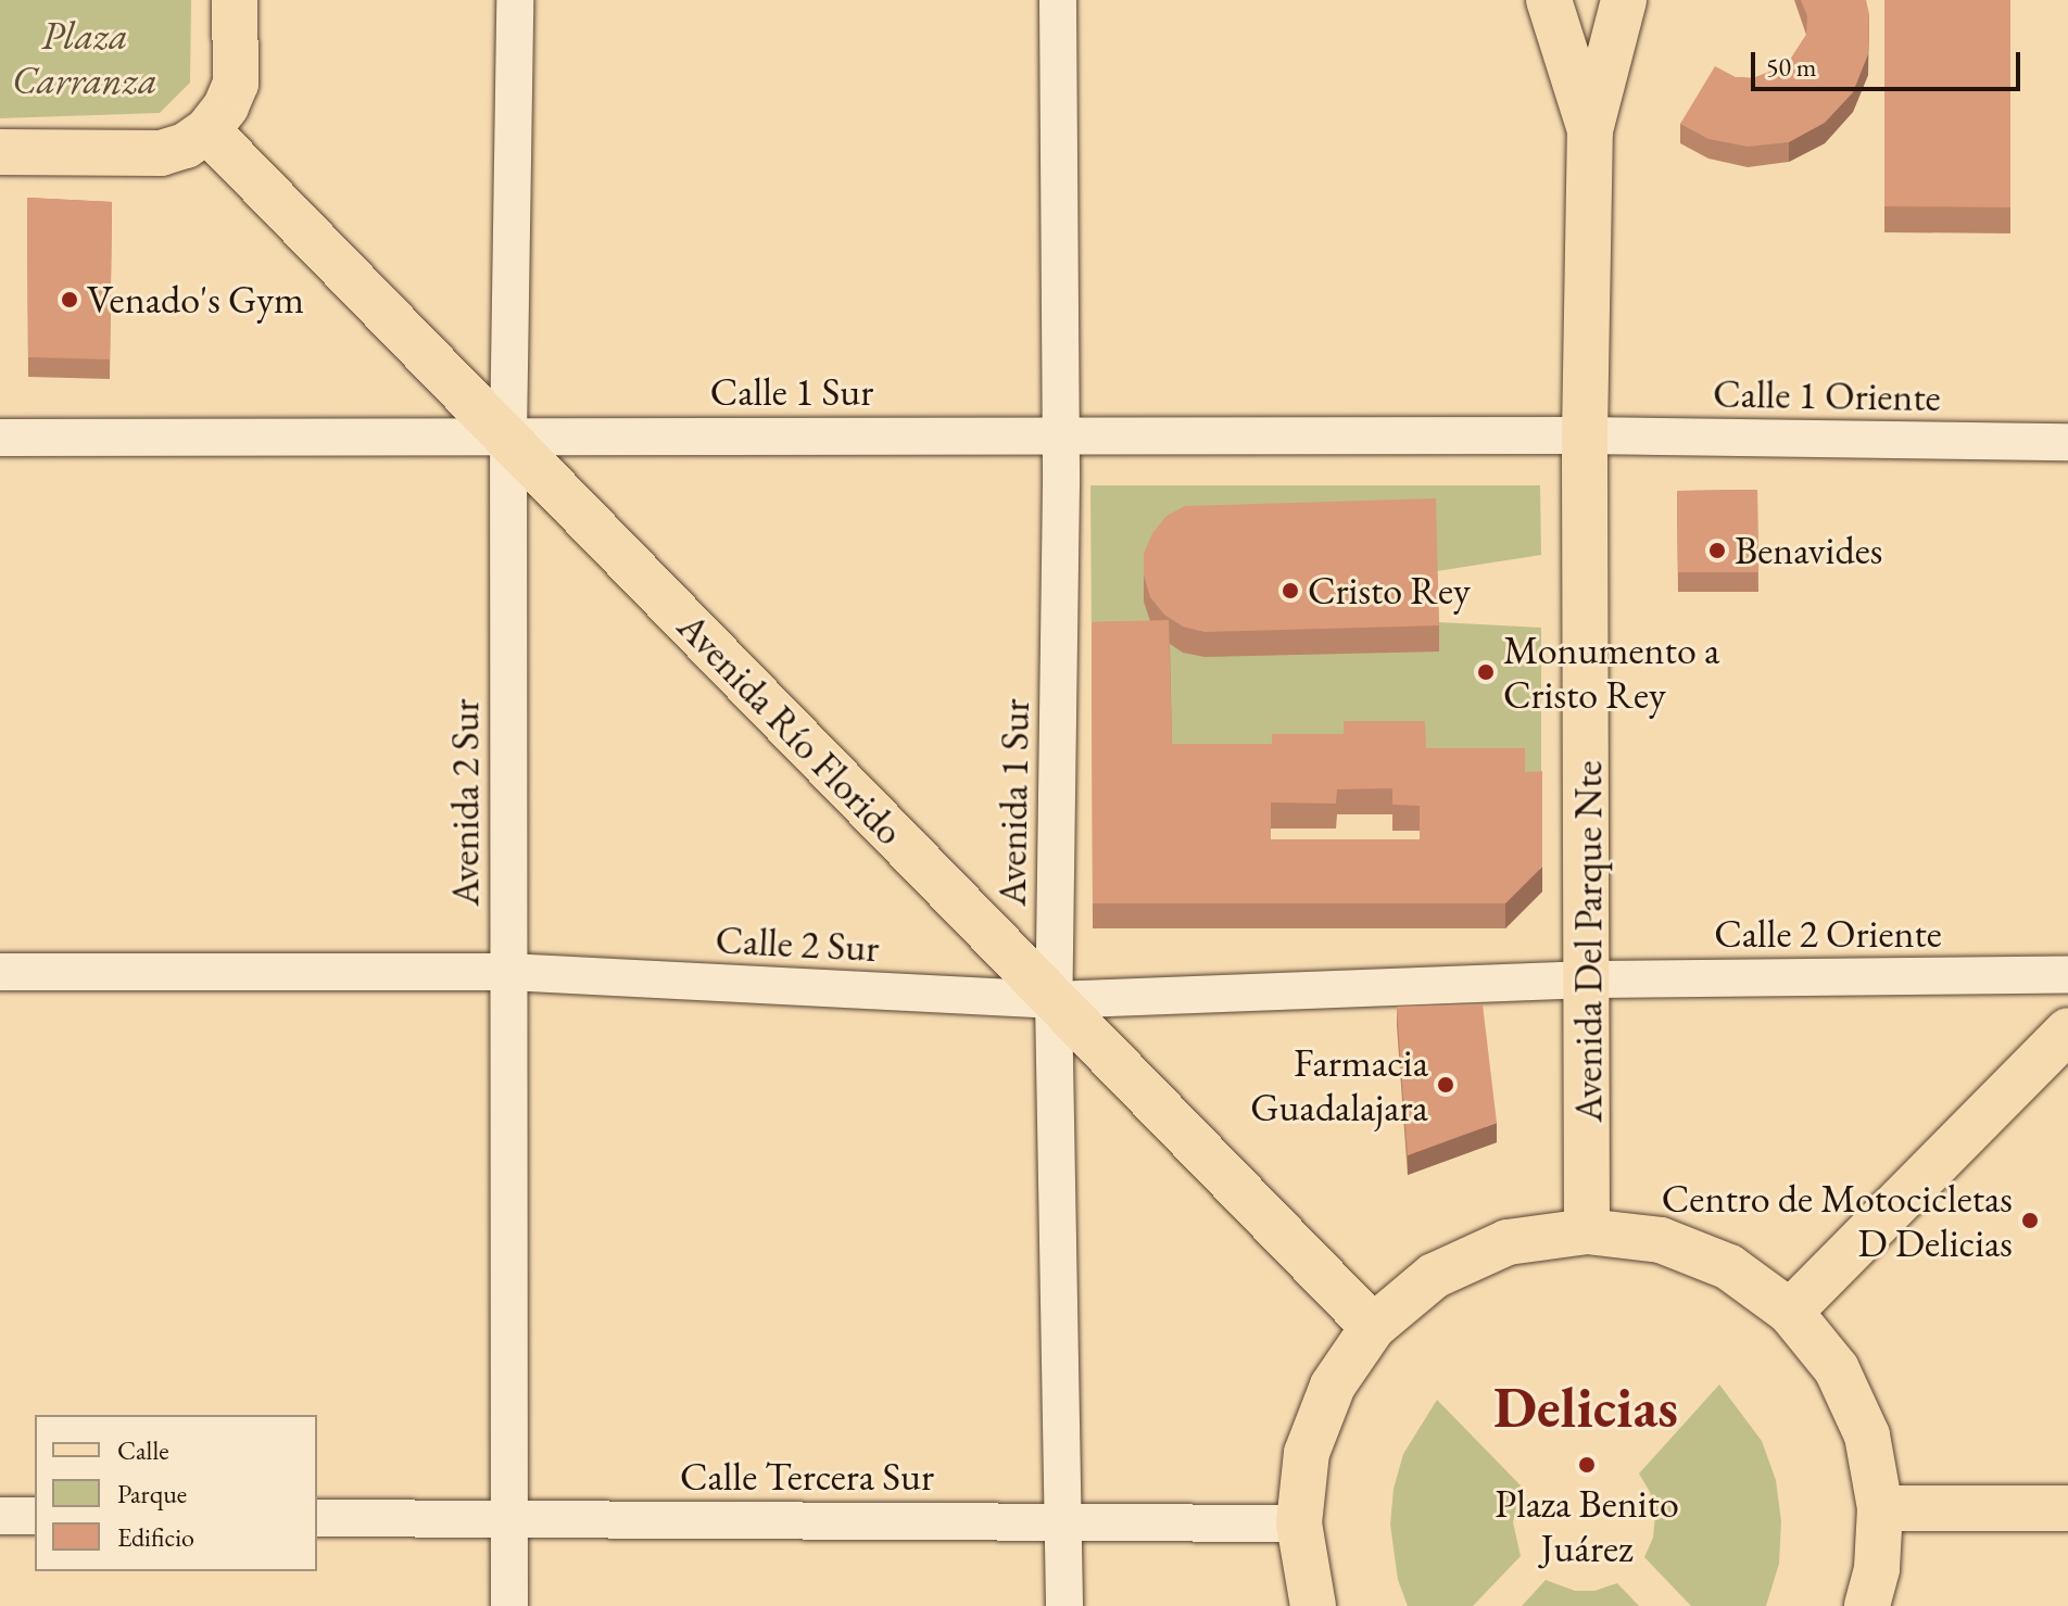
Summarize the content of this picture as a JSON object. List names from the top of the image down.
{
  "streets": {
    "main road": ["Avenida Río Florido", "Avenida Del Parque Nte"],
    "street": [
      "Calle 1 Sur",
      "Calle 1 Oriente",
      "Avenida 2 Sur",
      "Avenida 1 Sur",
      "Calle 2 Oriente",
      "Calle 2 Sur",
      "Calle Tercera Sur"
    ]
  },
  "crossings": [
    ["Calle 1 Sur", "Calle 1 Oriente"],
    ["Calle 1 Sur", "Avenida Río Florido"],
    ["Calle 1 Sur", "Avenida 2 Sur"],
    ["Calle 1 Sur", "Avenida 1 Sur"],
    ["Calle 1 Sur", "Avenida Del Parque Nte"],
    ["Calle 1 Oriente", "Avenida Del Parque Nte"],
    ["Avenida Río Florido", "Avenida 2 Sur"],
    ["Avenida Río Florido", "Avenida 1 Sur"],
    ["Avenida Río Florido", "Calle 2 Sur"],
    ["Avenida 2 Sur", "Calle 2 Sur"],
    ["Avenida 2 Sur", "Calle Tercera Sur"],
    ["Avenida 1 Sur", "Calle 2 Sur"],
    ["Avenida 1 Sur", "Calle Tercera Sur"],
    ["Calle 2 Oriente", "Avenida Del Parque Nte"],
    ["Calle 2 Oriente", "Calle 2 Sur"],
    ["Avenida Del Parque Nte", "Calle 2 Sur"]
  ],
  "districts": ["Delicias"],
  "parks": ["Plaza Carranza"],
  "places": [
    "Venado's Gym",
    "Benavides",
    "Cristo Rey",
    "Monumento a Cristo Rey",
    "Farmacia Guadalajara",
    "Centro de Motocicletas D Delicias",
    "Plaza Benito Juárez"
  ],
  "legend": ["Calle", "Parque", "Edificio"],
  "scale_bar": "50 m"
}
